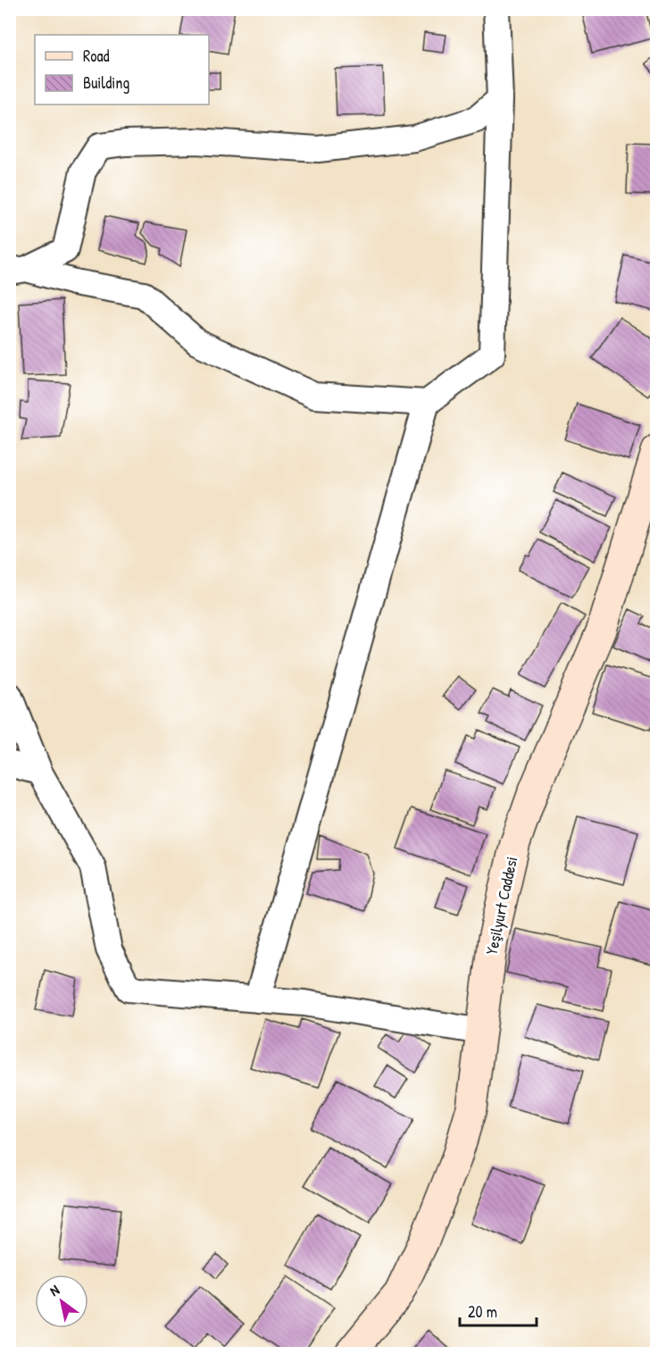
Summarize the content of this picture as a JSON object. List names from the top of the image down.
{
  "streets": {
    "main road": ["Yeşilyurt Caddesi"]
  },
  "legend": ["Road", "Building"],
  "scale_bar": "20 m",
  "north": "top left"
}
